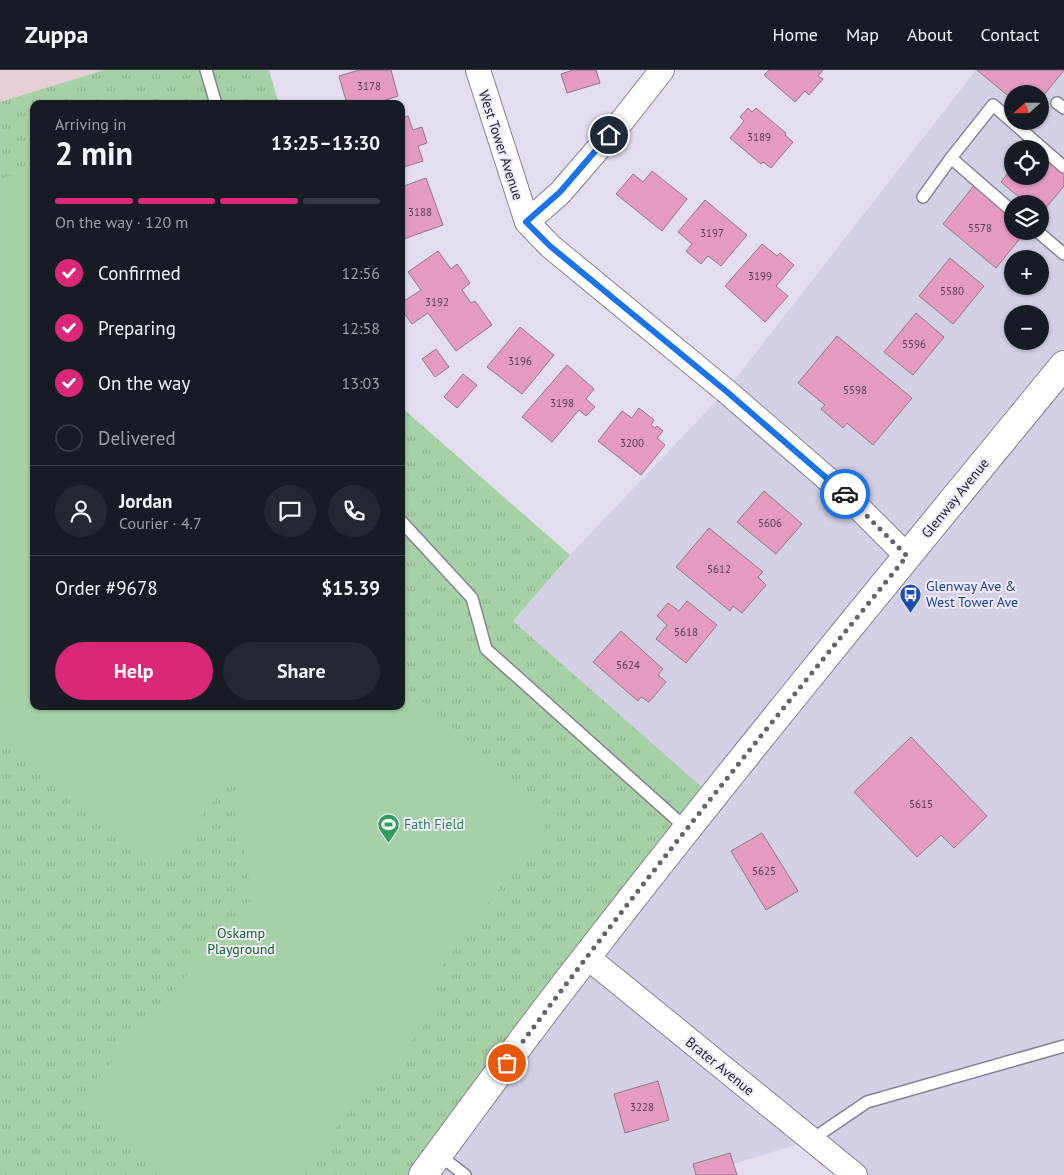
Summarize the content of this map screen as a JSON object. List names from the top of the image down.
{
  "streets": {
    "main road": ["Glenway Avenue"],
    "street": ["West Tower Avenue", "Brater Avenue"]
  },
  "crossings": [
    ["West Tower Avenue", "Glenway Avenue"],
    ["Glenway Avenue", "Brater Avenue"]
  ],
  "parks": ["Oskamp Playground"],
  "places": {
    "bus stop": ["Glenway Ave & West Tower Ave"],
    "sports": ["Fath Field"]
  },
  "house_numbers": [
    "3178",
    "3189",
    "3188",
    "5578",
    "3197",
    "3199",
    "5580",
    "3192",
    "5596",
    "3196",
    "5598",
    "3198",
    "3200",
    "5606",
    "5612",
    "5618",
    "5624",
    "5615",
    "5625",
    "3228"
  ],
  "north": "left",
  "page": {
    "header": "Zuppa",
    "nav": [
      "Home",
      "Map",
      "About",
      "Contact"
    ],
    "map_buttons": ["+", "−"],
    "heading": ["2 min", "Arriving in", "13:25–13:30"],
    "panel": [
      "Jordan",
      "Courier · 4.7",
      "Order #9678",
      "$15.39"
    ],
    "bar": "On the way · 120 m",
    "list": [
      ["Confirmed", "12:56"],
      ["Preparing", "12:58"],
      ["On the way", "13:03"],
      "Delivered"
    ],
    "buttons": ["Help", "Share"]
  }
}
